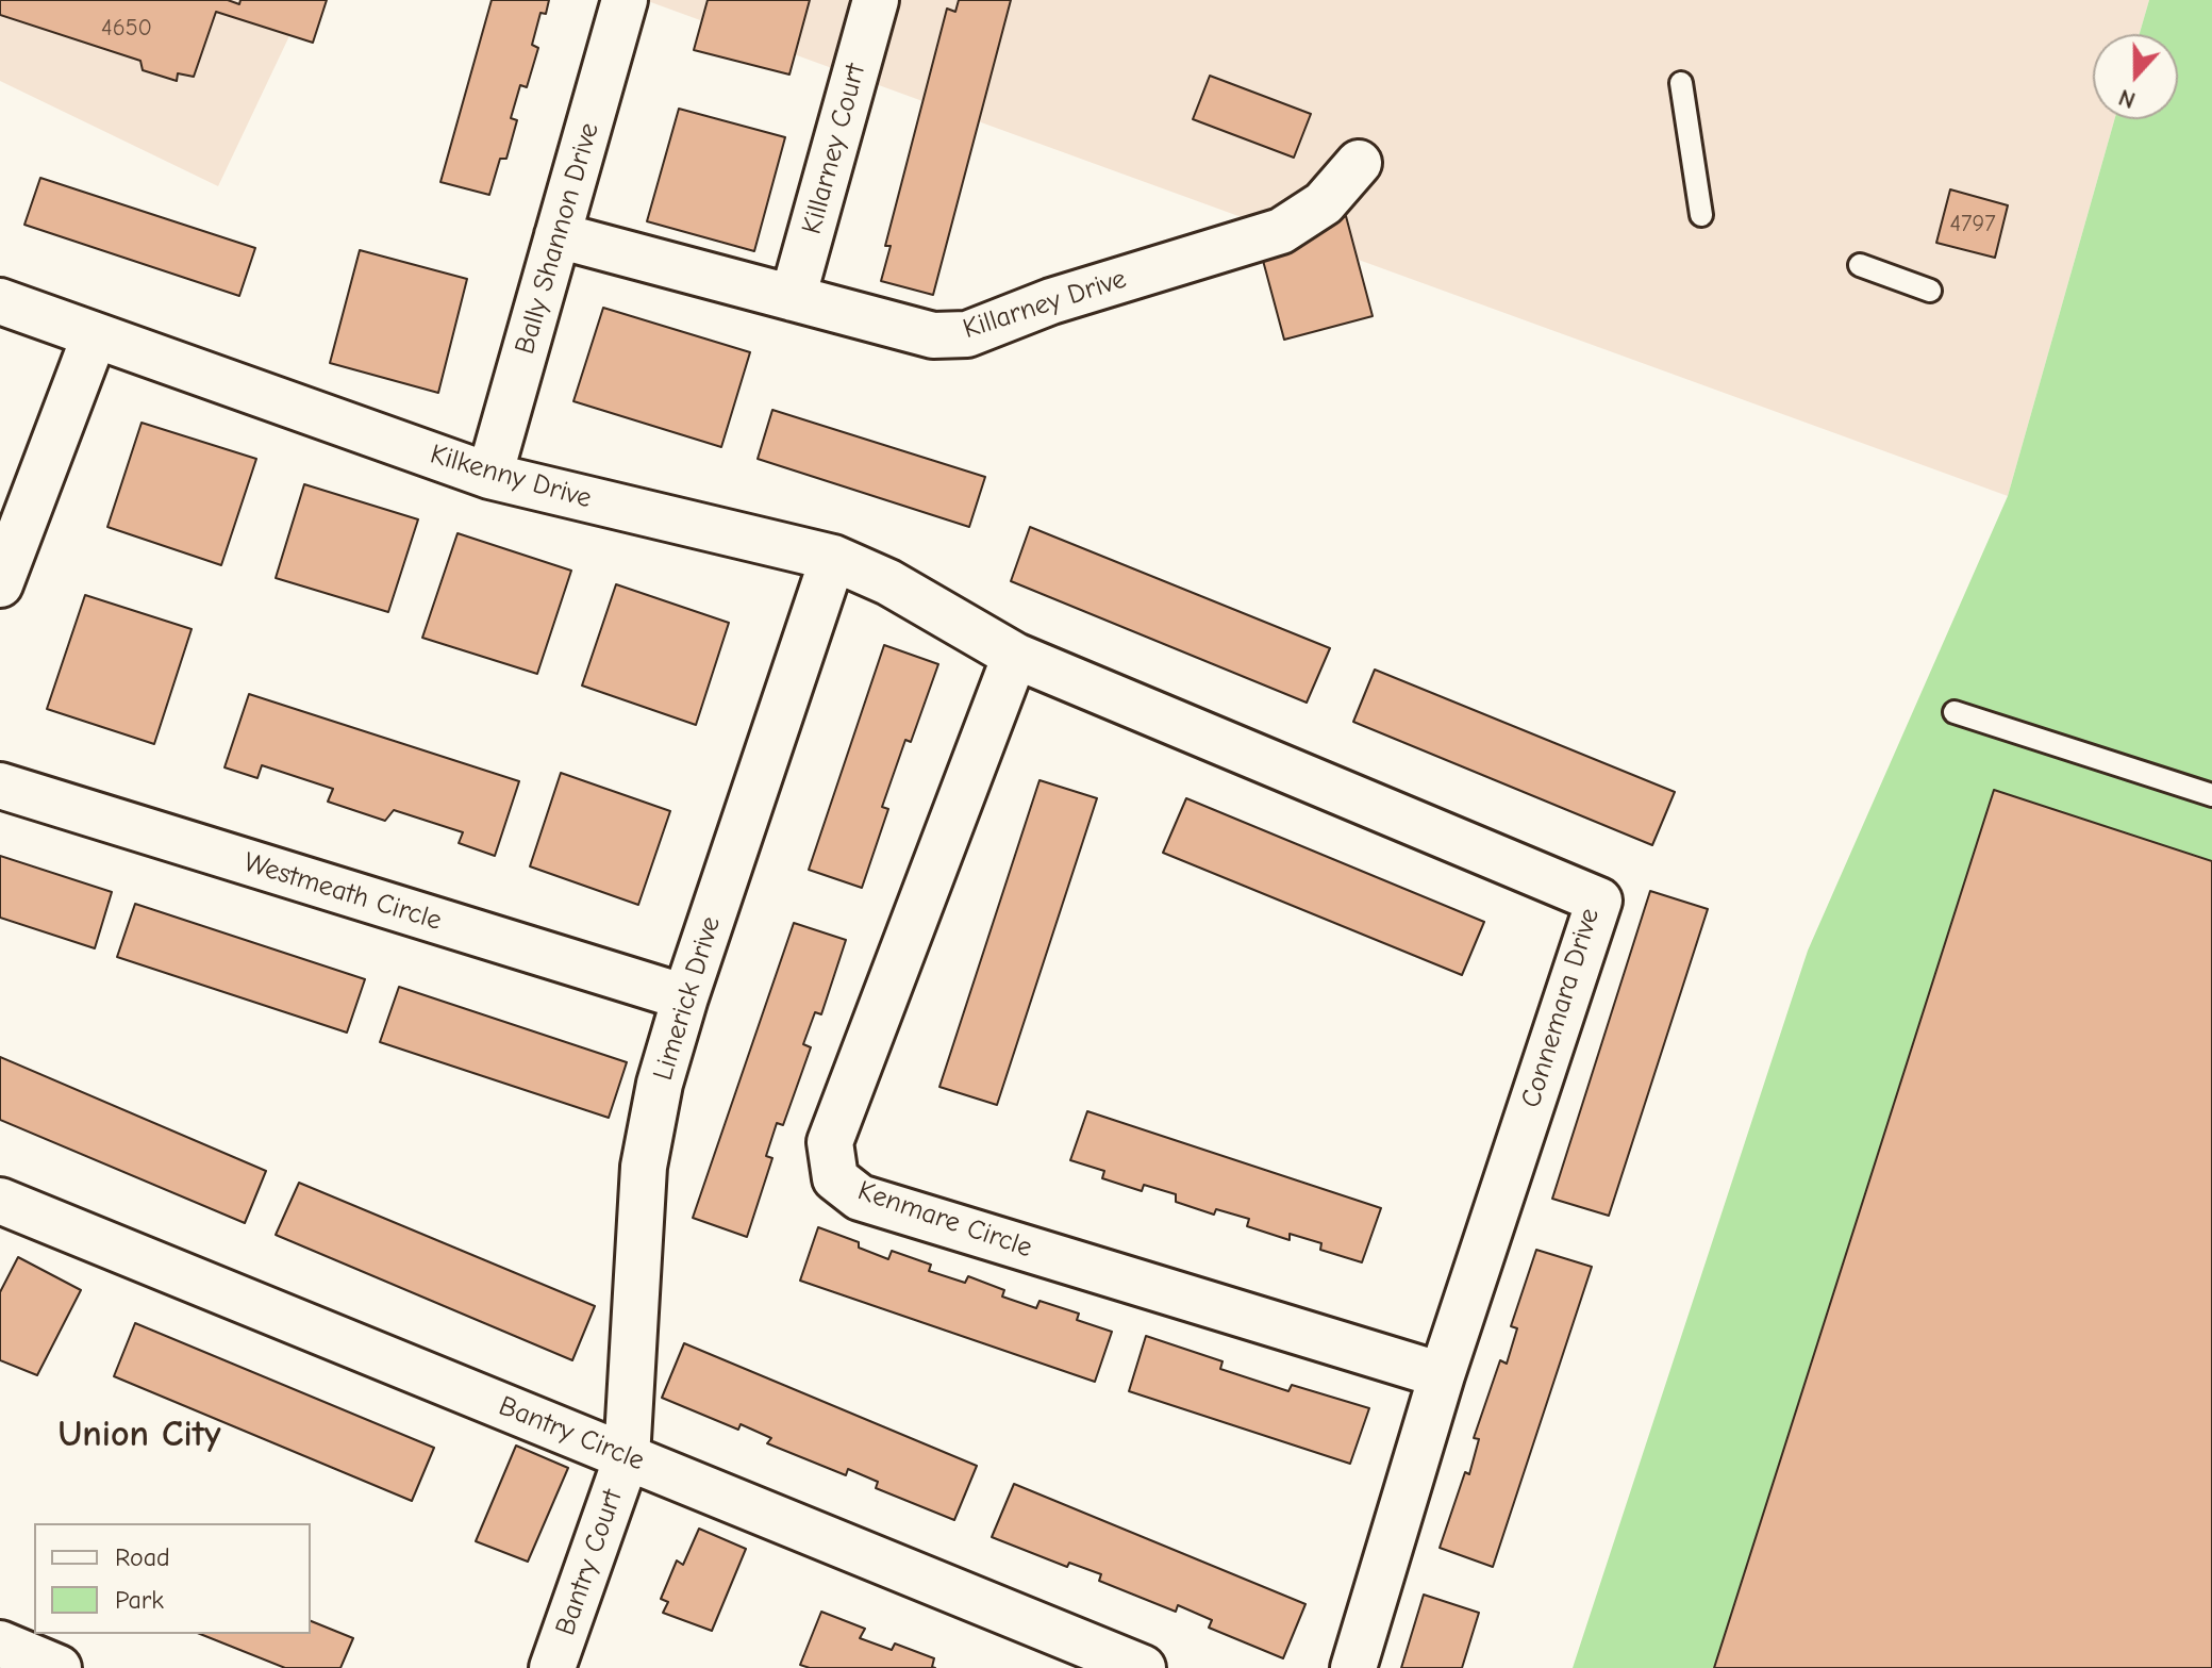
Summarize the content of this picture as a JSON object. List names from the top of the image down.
{
  "streets": {
    "street": [
      "Killarney Court",
      "Bally Shannon Drive",
      "Killarney Drive",
      "Kilkenny Drive",
      "Westmeath Circle",
      "Limerick Drive",
      "Connemara Drive",
      "Kenmare Circle",
      "Bantry Circle",
      "Bantry Court"
    ]
  },
  "crossings": [
    ["Killarney Court", "Killarney Drive"],
    ["Bally Shannon Drive", "Killarney Drive"],
    ["Bally Shannon Drive", "Kilkenny Drive"],
    ["Kilkenny Drive", "Limerick Drive"],
    ["Kilkenny Drive", "Connemara Drive"],
    ["Kilkenny Drive", "Kenmare Circle"],
    ["Westmeath Circle", "Limerick Drive"],
    ["Limerick Drive", "Bantry Circle"],
    ["Limerick Drive", "Bantry Court"],
    ["Connemara Drive", "Kenmare Circle"],
    ["Bantry Circle", "Bantry Court"]
  ],
  "districts": ["Union City"],
  "house_numbers": ["4650", "4797"],
  "legend": ["Road", "Park"],
  "north": "bottom"
}
